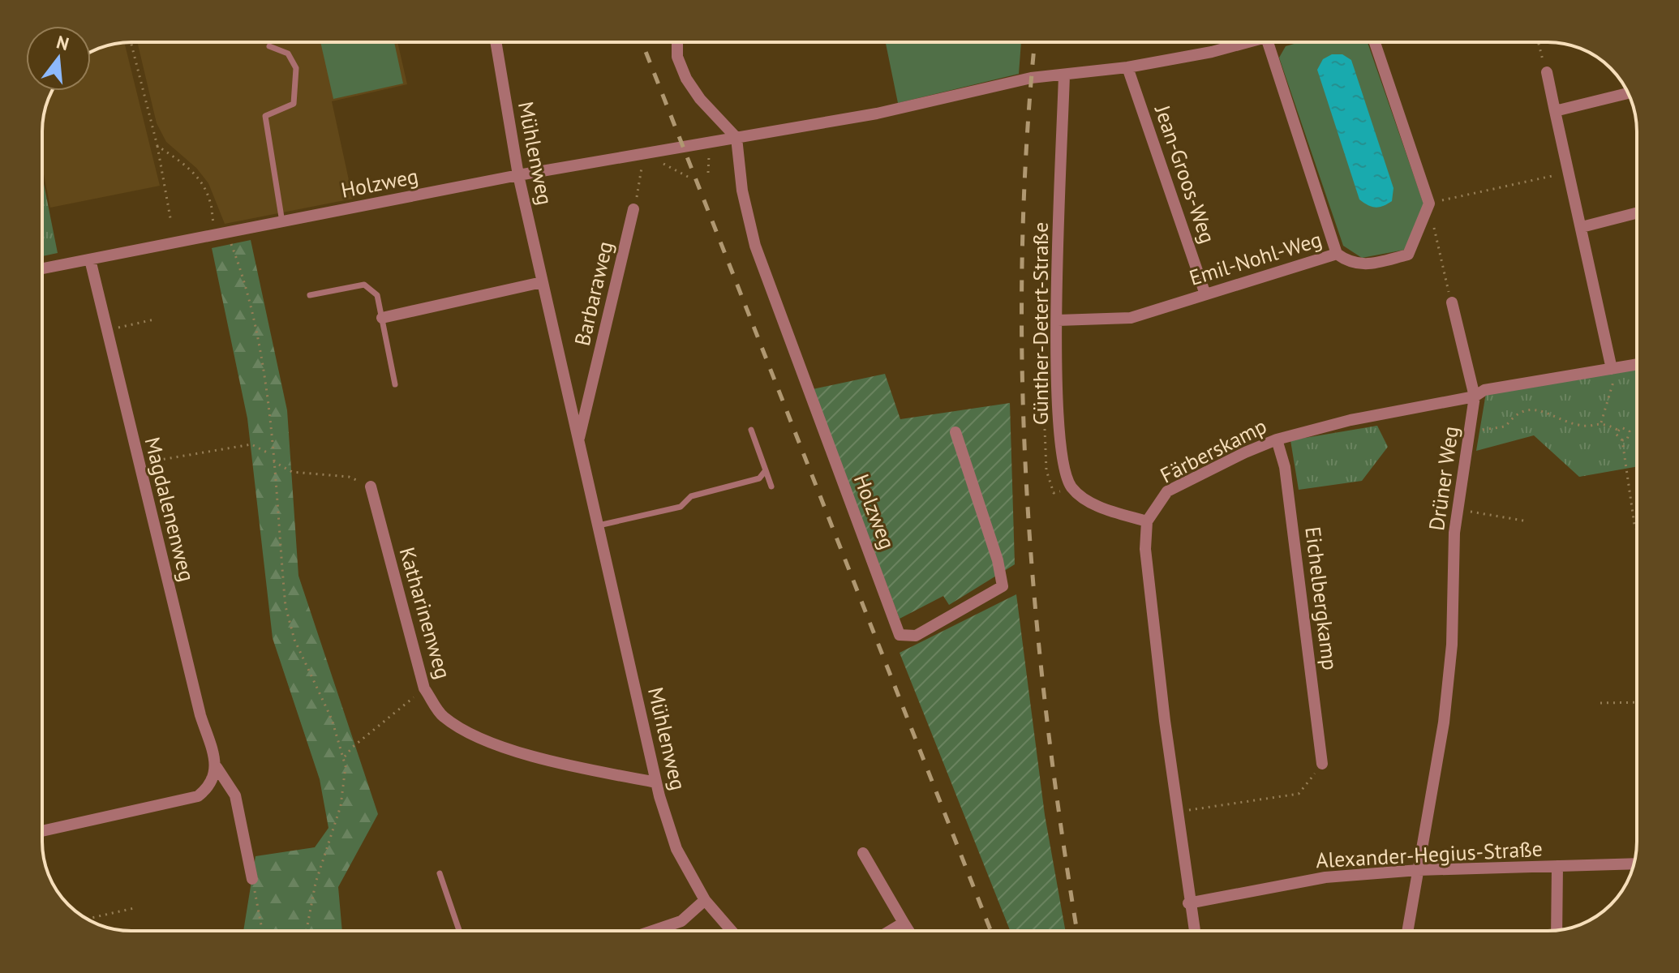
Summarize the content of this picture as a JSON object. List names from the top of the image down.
{
  "streets": {
    "street": [
      "Mühlenweg",
      "Jean-Groos-Weg",
      "Holzweg",
      "Emil-Nohl-Weg",
      "Barbaraweg",
      "Günther-Detert-Straße",
      "Färberskamp",
      "Drüner Weg",
      "Magdalenenweg",
      "Eichelbergkamp",
      "Katharinenweg",
      "Alexander-Hegius-Straße"
    ]
  },
  "crossings": [
    ["Mühlenweg", "Holzweg"],
    ["Mühlenweg", "Barbaraweg"],
    ["Mühlenweg", "Katharinenweg"],
    ["Jean-Groos-Weg", "Holzweg"],
    ["Jean-Groos-Weg", "Emil-Nohl-Weg"],
    ["Holzweg", "Günther-Detert-Straße"],
    ["Holzweg", "Magdalenenweg"],
    ["Emil-Nohl-Weg", "Günther-Detert-Straße"],
    ["Günther-Detert-Straße", "Färberskamp"],
    ["Färberskamp", "Drüner Weg"],
    ["Färberskamp", "Eichelbergkamp"],
    ["Drüner Weg", "Alexander-Hegius-Straße"]
  ],
  "north": "top"
}
